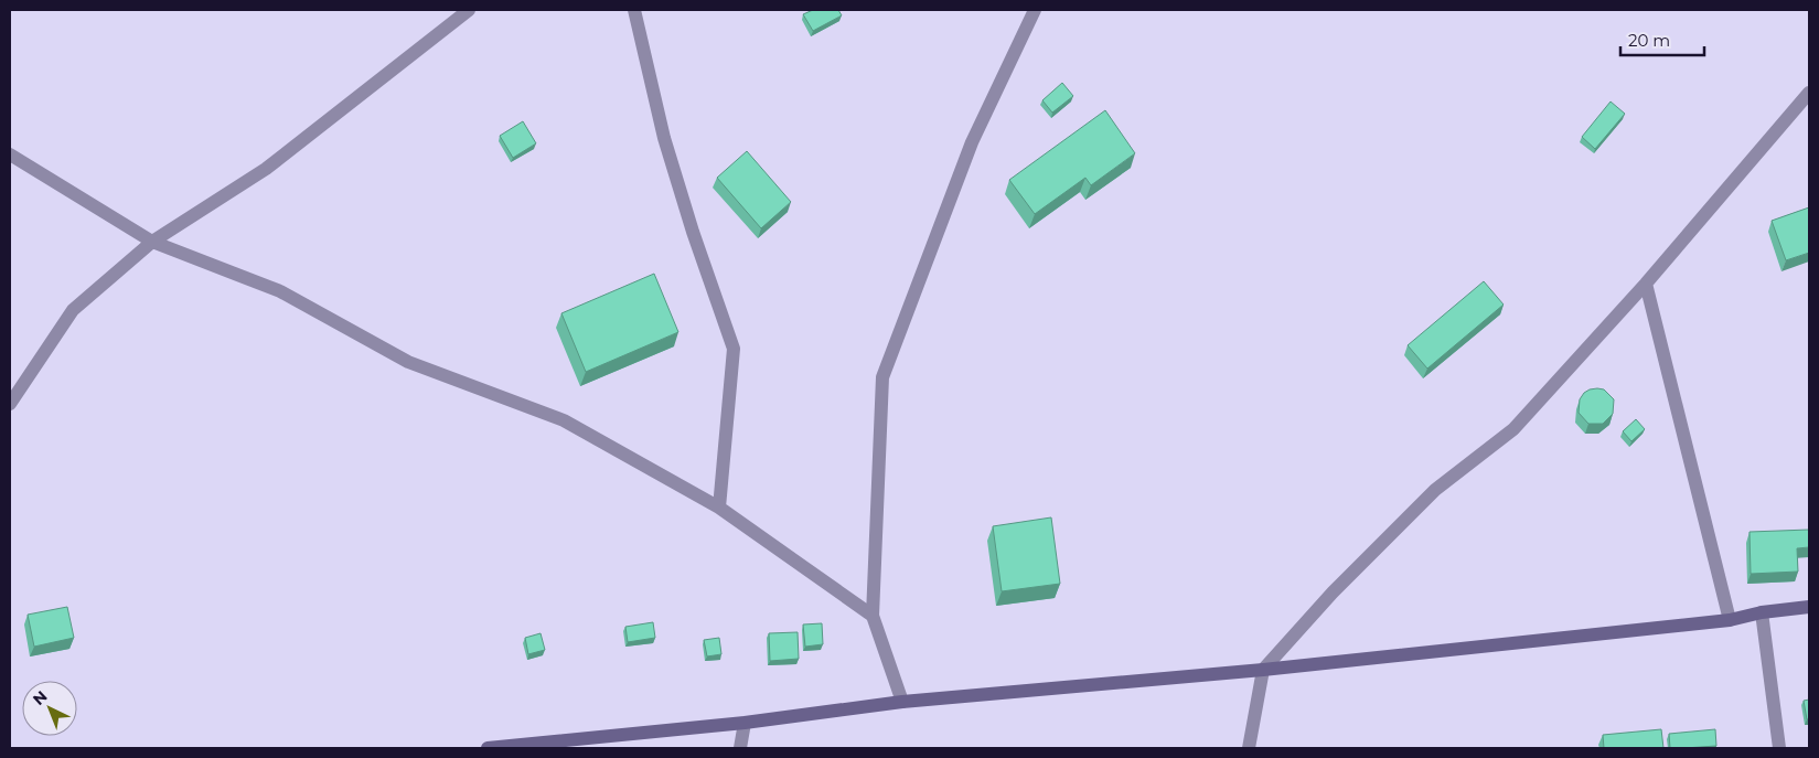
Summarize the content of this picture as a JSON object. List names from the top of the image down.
{
  "scale_bar": "20 m",
  "north": "top left"
}
